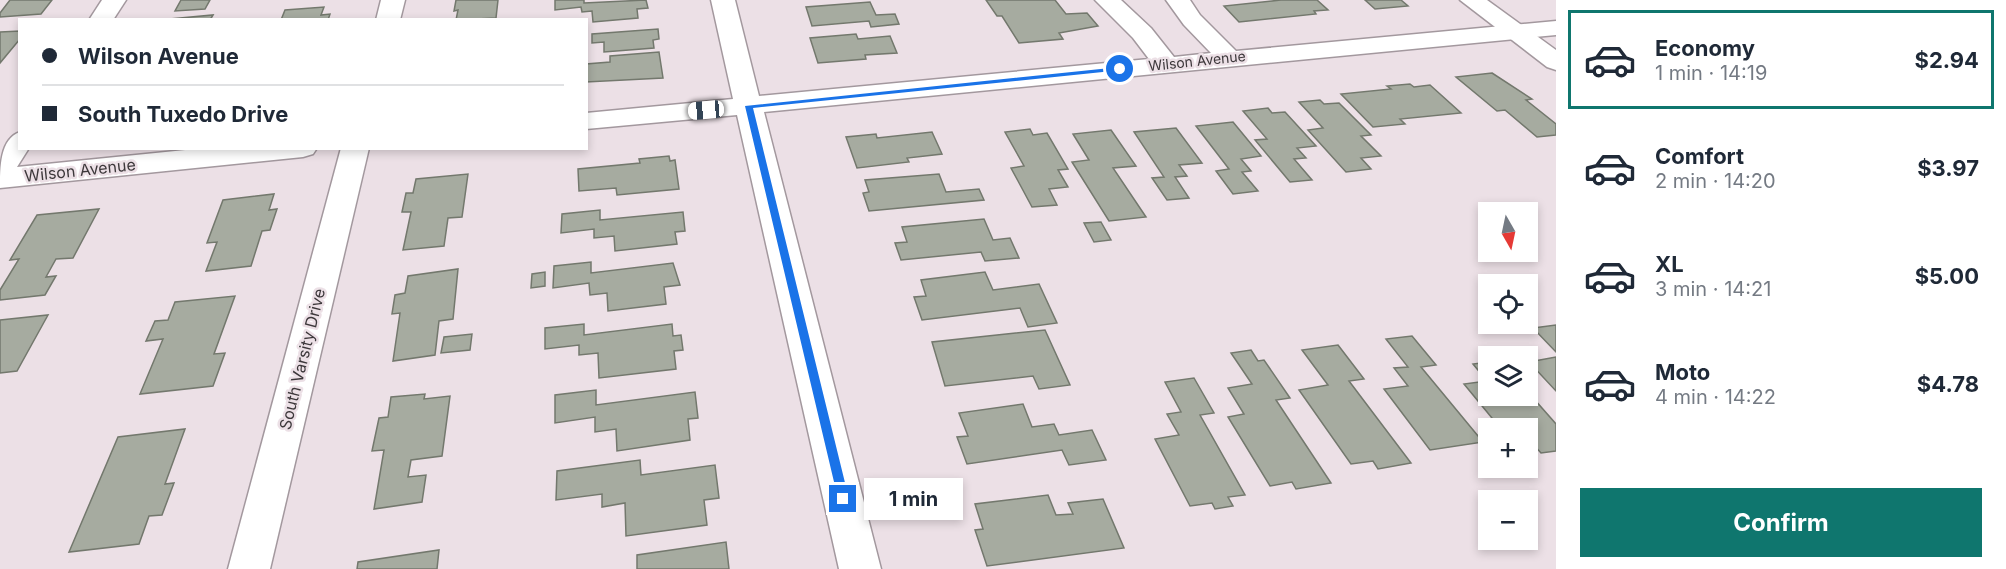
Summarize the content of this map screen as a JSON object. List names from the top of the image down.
{
  "streets": {
    "street": ["Wilson Avenue", "South Varsity Drive"]
  },
  "north": "bottom",
  "page": {
    "list": [
      {
        "name": "Economy",
        "note": "1 min · 14:19",
        "value": "$2.94"
      },
      {
        "name": "Comfort",
        "note": "2 min · 14:20",
        "value": "$3.97"
      },
      {
        "name": "XL",
        "note": "3 min · 14:21",
        "value": "$5.00"
      },
      {
        "name": "Moto",
        "note": "4 min · 14:22",
        "value": "$4.78"
      }
    ],
    "banner": ["Wilson Avenue", "South Tuxedo Drive"],
    "map_buttons": ["+", "−"],
    "buttons": "Confirm",
    "bubble": "1 min"
  }
}
